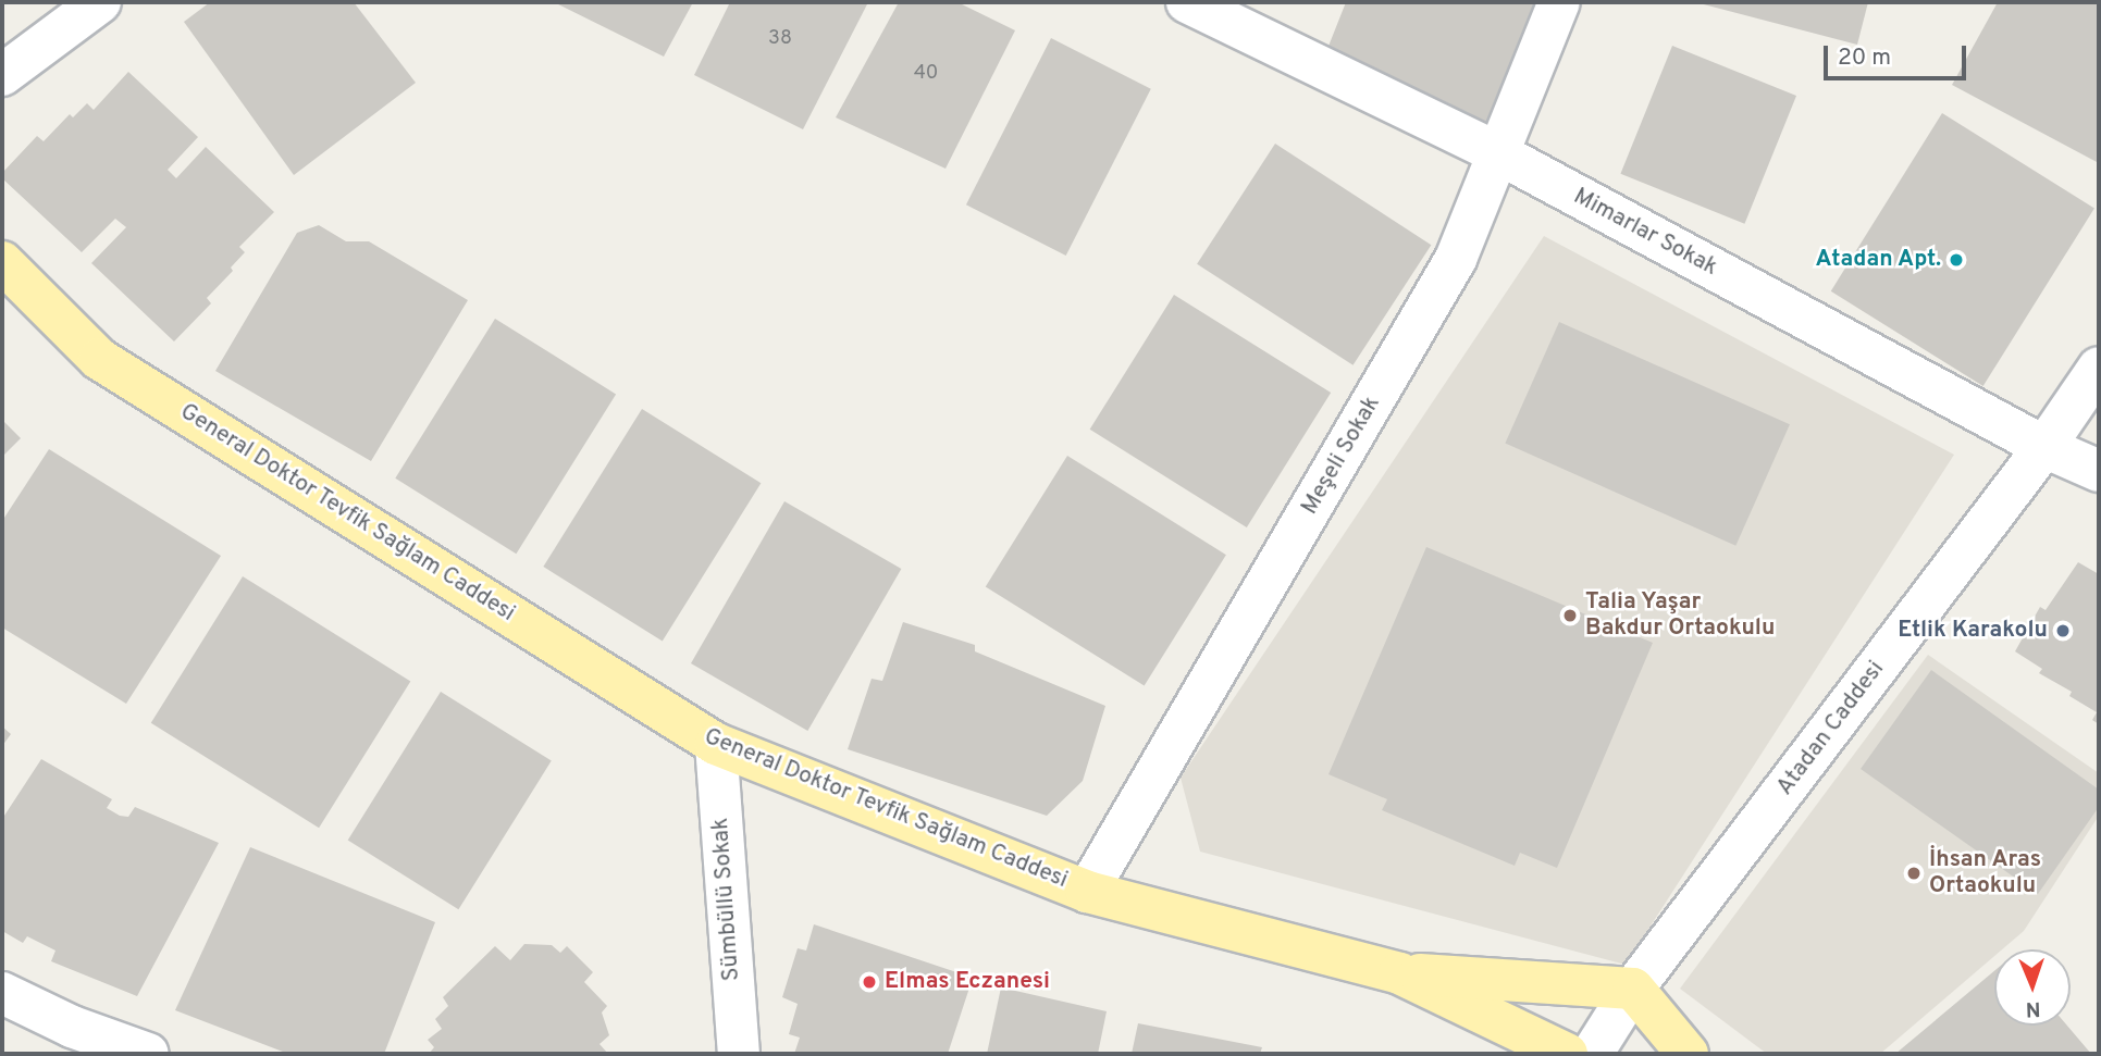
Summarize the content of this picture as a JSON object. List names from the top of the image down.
{
  "streets": {
    "main road": ["General Doktor Tevfik Sağlam Caddesi"],
    "street": [
      "Mimarlar Sokak",
      "Meşeli Sokak",
      "Atadan Caddesi",
      "Sümbüllü Sokak"
    ]
  },
  "crossings": [
    ["Mimarlar Sokak", "Meşeli Sokak"],
    ["Mimarlar Sokak", "Atadan Caddesi"],
    ["Meşeli Sokak", "General Doktor Tevfik Sağlam Caddesi"],
    ["General Doktor Tevfik Sağlam Caddesi", "Sümbüllü Sokak"]
  ],
  "places": [
    "Atadan Apt.",
    "Talia Yaşar Bakdur Ortaokulu",
    "Etlik Karakolu",
    "İhsan Aras Ortaokulu",
    "Elmas Eczanesi"
  ],
  "house_numbers": ["38", "40"],
  "scale_bar": "20 m",
  "north": "bottom"
}
